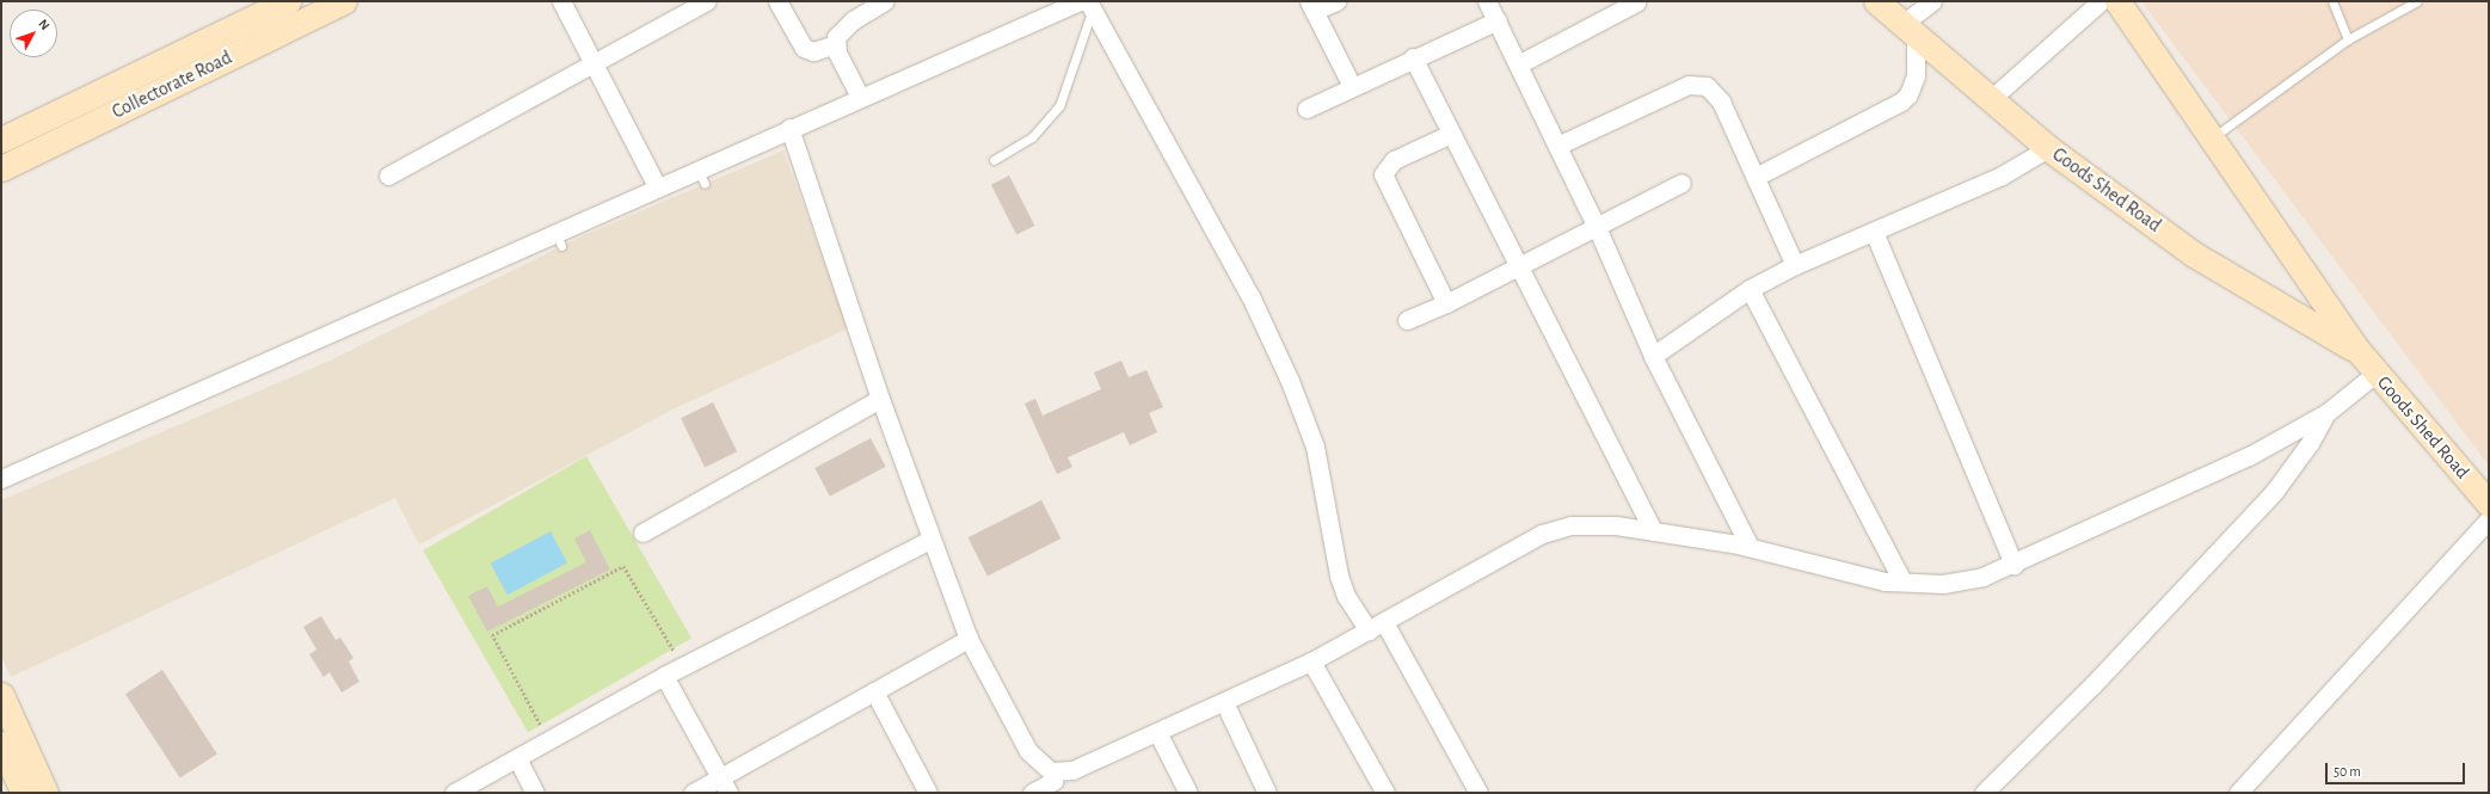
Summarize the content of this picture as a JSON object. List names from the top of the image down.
{
  "streets": {
    "street": ["Collectorate Road", "Goods Shed Road"]
  },
  "scale_bar": "50 m",
  "north": "top right"
}
